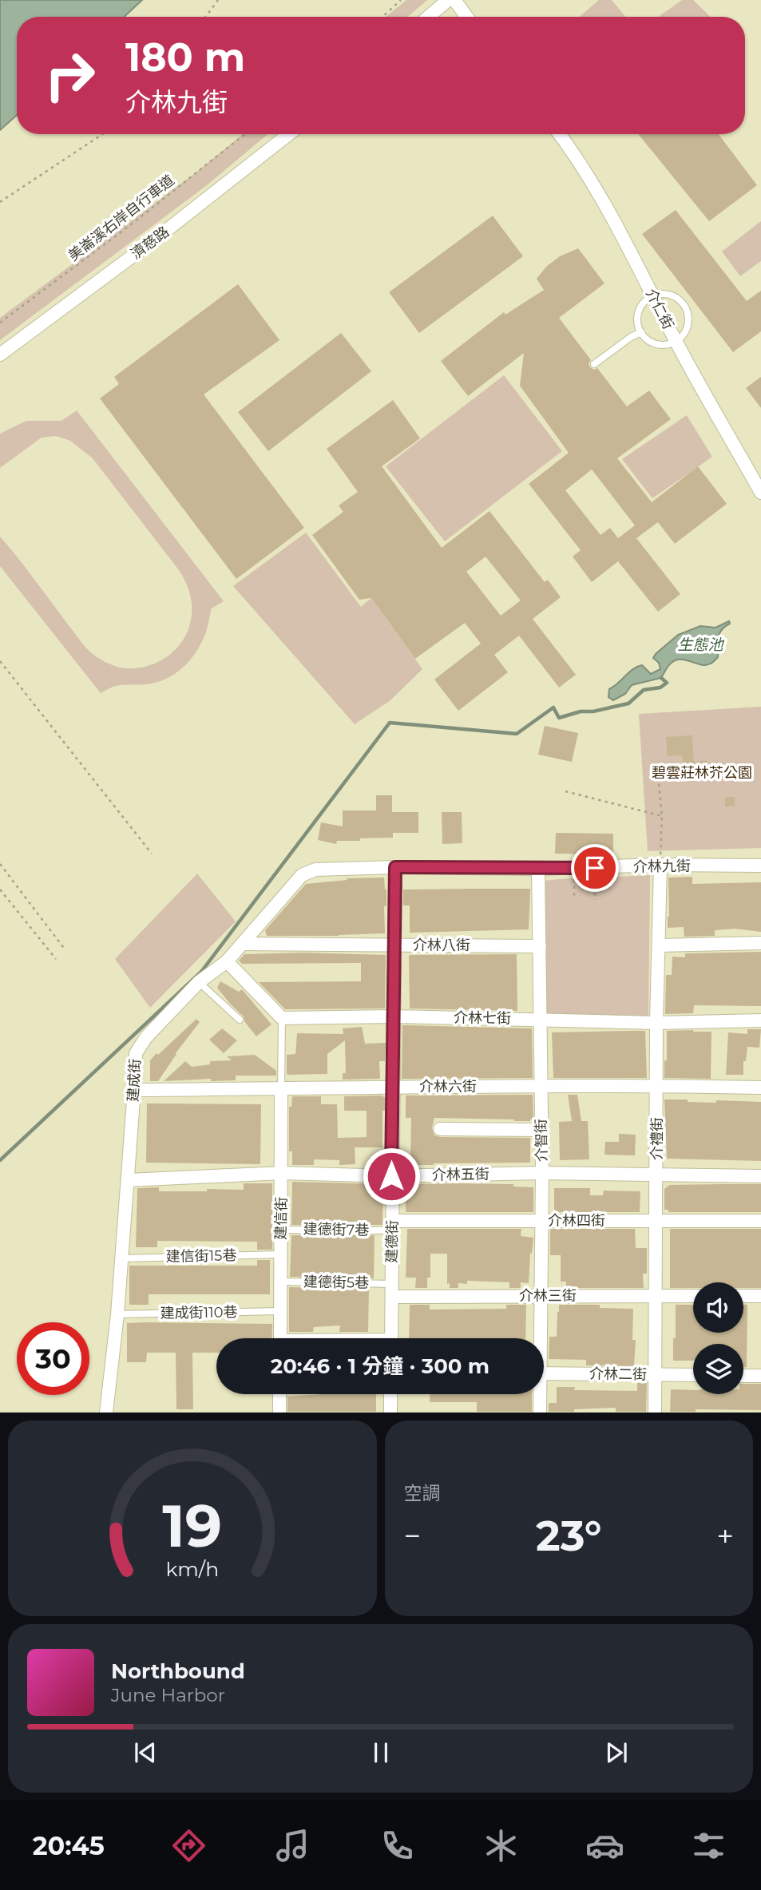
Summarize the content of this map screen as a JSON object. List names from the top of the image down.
{
  "streets": {
    "street": [
      "濟慈路",
      "介仁街",
      "介林九街",
      "介林八街",
      "介林七街",
      "建成街",
      "介林六街",
      "介禮街",
      "介智街",
      "介林五街",
      "建信街",
      "介林四街",
      "建德街",
      "介林三街",
      "介林二街"
    ],
    "lane": [
      "建德街7巷",
      "建信街15巷",
      "建德街5巷",
      "建成街110巷"
    ],
    "path": ["美崙溪右岸自行車道"]
  },
  "crossings": [
    ["介林九街", "建成街"],
    ["介林九街", "介禮街"],
    ["介林九街", "介智街"],
    ["介林九街", "建德街"],
    ["介林八街", "建成街"],
    ["介林八街", "介智街"],
    ["介林八街", "建德街"],
    ["介林七街", "介禮街"],
    ["介林七街", "介智街"],
    ["介林七街", "建德街"],
    ["建成街", "介林六街"],
    ["建成街", "介林五街"],
    ["建成街", "建德街"],
    ["建成街", "建信街15巷"],
    ["建成街", "建成街110巷"],
    ["介林六街", "介禮街"],
    ["介林六街", "介智街"],
    ["介林六街", "建信街"],
    ["介林六街", "建德街"],
    ["介禮街", "介林五街"],
    ["介禮街", "介林四街"],
    ["介禮街", "介林三街"],
    ["介禮街", "介林二街"],
    ["介智街", "介林五街"],
    ["介智街", "介林四街"],
    ["介智街", "介林三街"],
    ["介林五街", "建信街"],
    ["介林五街", "建德街"],
    ["建信街", "建德街7巷"],
    ["建信街", "建信街15巷"],
    ["建信街", "建德街5巷"],
    ["建信街", "建成街110巷"],
    ["介林四街", "建德街7巷"],
    ["介林四街", "建德街"],
    ["建德街7巷", "建德街"],
    ["建德街", "建德街5巷"],
    ["建德街", "介林三街"],
    ["建德街5巷", "介林三街"]
  ],
  "water": ["生態池"],
  "parks": ["碧雲莊林芥公園"],
  "page": {
    "turn": ["180 m", "介林九街"],
    "limit": "30",
    "trip": "20:46 · 1 分鐘 · 300 m",
    "tile": "空調",
    "heat": ["−", "23°", "+"],
    "song": ["Northbound", "June Harbor"],
    "tabs": "20:45",
    "gauge": ["19", "km/h"]
  }
}
